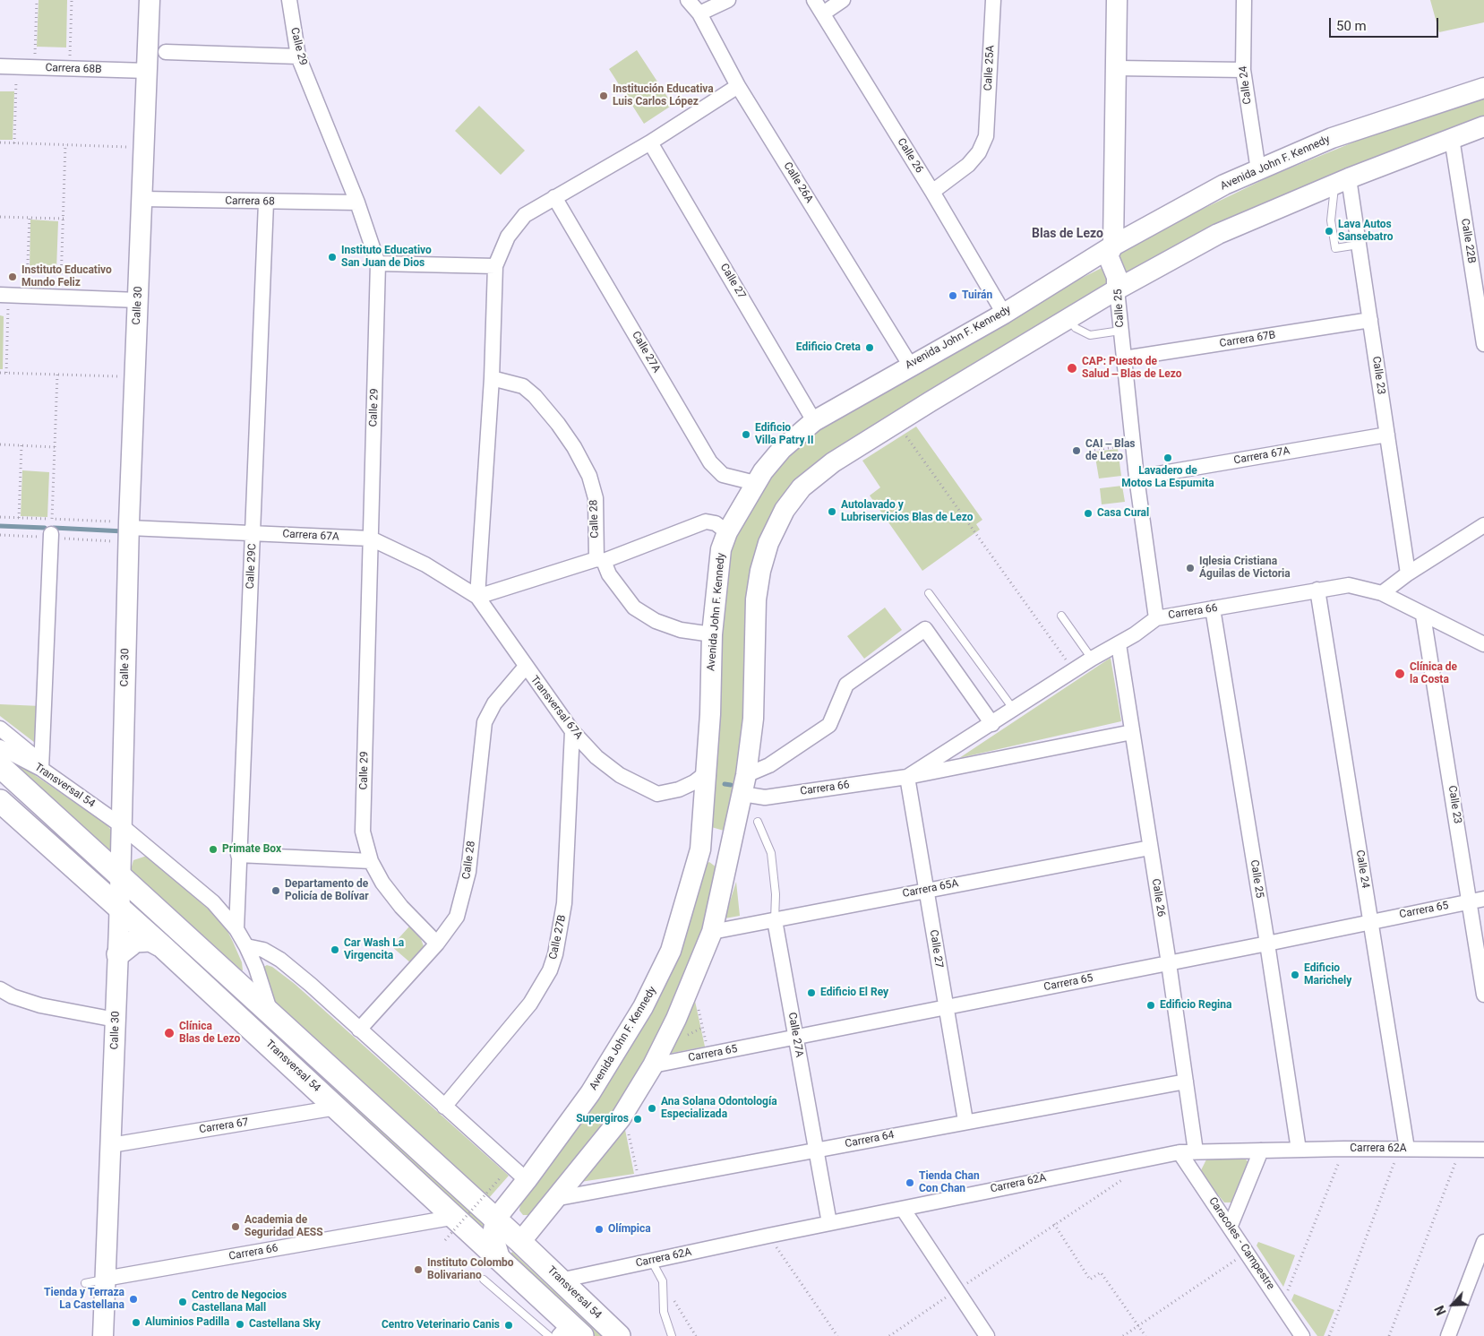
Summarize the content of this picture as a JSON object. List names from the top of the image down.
{
  "streets": {
    "main road": ["Transversal 54"],
    "street": [
      "Calle 29",
      "Calle 25A",
      "Carrera 68B",
      "Calle 24",
      "Calle 26",
      "Avenida John F. Kennedy",
      "Calle 26A",
      "Carrera 68",
      "Calle 22B",
      "Calle 27",
      "Calle 30",
      "Calle 25",
      "Carrera 67B",
      "Calle 27A",
      "Calle 23",
      "Carrera 67A",
      "Calle 28",
      "Calle 29C",
      "Carrera 66",
      "Transversal 67A",
      "Carrera 65A",
      "Carrera 65",
      "Calle 27B",
      "Carrera 67",
      "Carrera 64",
      "Carrera 62A",
      "Caracoles - Campestre"
    ]
  },
  "crossings": [
    ["Calle 29", "Carrera 68"],
    ["Calle 29", "Carrera 67A"],
    ["Calle 29", "Calle 28"],
    ["Calle 25A", "Calle 26"],
    ["Carrera 68B", "Calle 30"],
    ["Calle 24", "Avenida John F. Kennedy"],
    ["Calle 24", "Carrera 66"],
    ["Calle 24", "Carrera 65"],
    ["Calle 24", "Carrera 62A"],
    ["Calle 26", "Avenida John F. Kennedy"],
    ["Calle 26", "Carrera 66"],
    ["Calle 26", "Carrera 65A"],
    ["Calle 26", "Carrera 65"],
    ["Calle 26", "Carrera 64"],
    ["Calle 26", "Carrera 62A"],
    ["Avenida John F. Kennedy", "Calle 26A"],
    ["Avenida John F. Kennedy", "Calle 22B"],
    ["Avenida John F. Kennedy", "Calle 27"],
    ["Avenida John F. Kennedy", "Calle 25"],
    ["Avenida John F. Kennedy", "Calle 27A"],
    ["Avenida John F. Kennedy", "Calle 23"],
    ["Avenida John F. Kennedy", "Calle 28"],
    ["Avenida John F. Kennedy", "Carrera 66"],
    ["Avenida John F. Kennedy", "Transversal 67A"],
    ["Avenida John F. Kennedy", "Transversal 54"],
    ["Avenida John F. Kennedy", "Carrera 65A"],
    ["Avenida John F. Kennedy", "Carrera 65"],
    ["Avenida John F. Kennedy", "Carrera 64"],
    ["Carrera 68", "Calle 30"],
    ["Carrera 68", "Calle 29C"],
    ["Calle 27", "Carrera 66"],
    ["Calle 27", "Carrera 65A"],
    ["Calle 27", "Carrera 65"],
    ["Calle 27", "Carrera 64"],
    ["Calle 30", "Carrera 67A"],
    ["Calle 30", "Carrera 66"],
    ["Calle 30", "Transversal 54"],
    ["Calle 30", "Carrera 67"],
    ["Calle 25", "Carrera 67B"],
    ["Calle 25", "Carrera 67A"],
    ["Calle 25", "Carrera 66"],
    ["Calle 25", "Carrera 65"],
    ["Calle 25", "Carrera 62A"],
    ["Carrera 67B", "Calle 23"],
    ["Calle 27A", "Carrera 65A"],
    ["Calle 27A", "Carrera 65"],
    ["Calle 27A", "Carrera 64"],
    ["Calle 27A", "Carrera 62A"],
    ["Calle 23", "Carrera 67A"],
    ["Calle 23", "Carrera 66"],
    ["Calle 23", "Carrera 65"],
    ["Carrera 67A", "Calle 29C"],
    ["Carrera 67A", "Transversal 67A"],
    ["Calle 28", "Transversal 67A"],
    ["Calle 29C", "Transversal 54"],
    ["Carrera 66", "Transversal 54"],
    ["Transversal 67A", "Calle 27B"],
    ["Transversal 54", "Carrera 67"],
    ["Transversal 54", "Carrera 62A"],
    ["Carrera 62A", "Caracoles - Campestre"]
  ],
  "districts": ["Blas de Lezo"],
  "places": [
    "Institución Educativa Luis Carlos López",
    "Lava Autos Sansebatro",
    "Instituto Educativo San Juan de Dios",
    "Instituto Educativo Mundo Feliz",
    "Tuirán",
    "Edificio Creta",
    "CAP: Puesto de Salud ‒ Blas de Lezo",
    "Edificio Villa Patry II",
    "CAI ‒ Blas de Lezo",
    "Lavadero de Motos La Espumita",
    "Autolavado y Lubriservicios Blas de Lezo",
    "Casa Cural",
    "Iglesia Cristiana Águilas de Victoria",
    "Clínica de la Costa",
    "Primate Box",
    "Departamento de Policía de Bolívar",
    "Car Wash La Virgencita",
    "Edificio Marichely",
    "Edificio El Rey",
    "Edificio Regina",
    "Clínica Blas de Lezo",
    "Ana Solana Odontología Especializada",
    "Supergiros",
    "Tienda Chan Con Chan",
    "Academia de Seguridad AESS",
    "Olímpica",
    "Instituto Colombo Bolivariano",
    "Tienda y Terraza La Castellana",
    "Centro de Negocios Castellana Mall",
    "Aluminios Padilla",
    "Castellana Sky",
    "Centro Veterinario Canis"
  ],
  "scale_bar": "50 m",
  "north": "bottom left"
}
